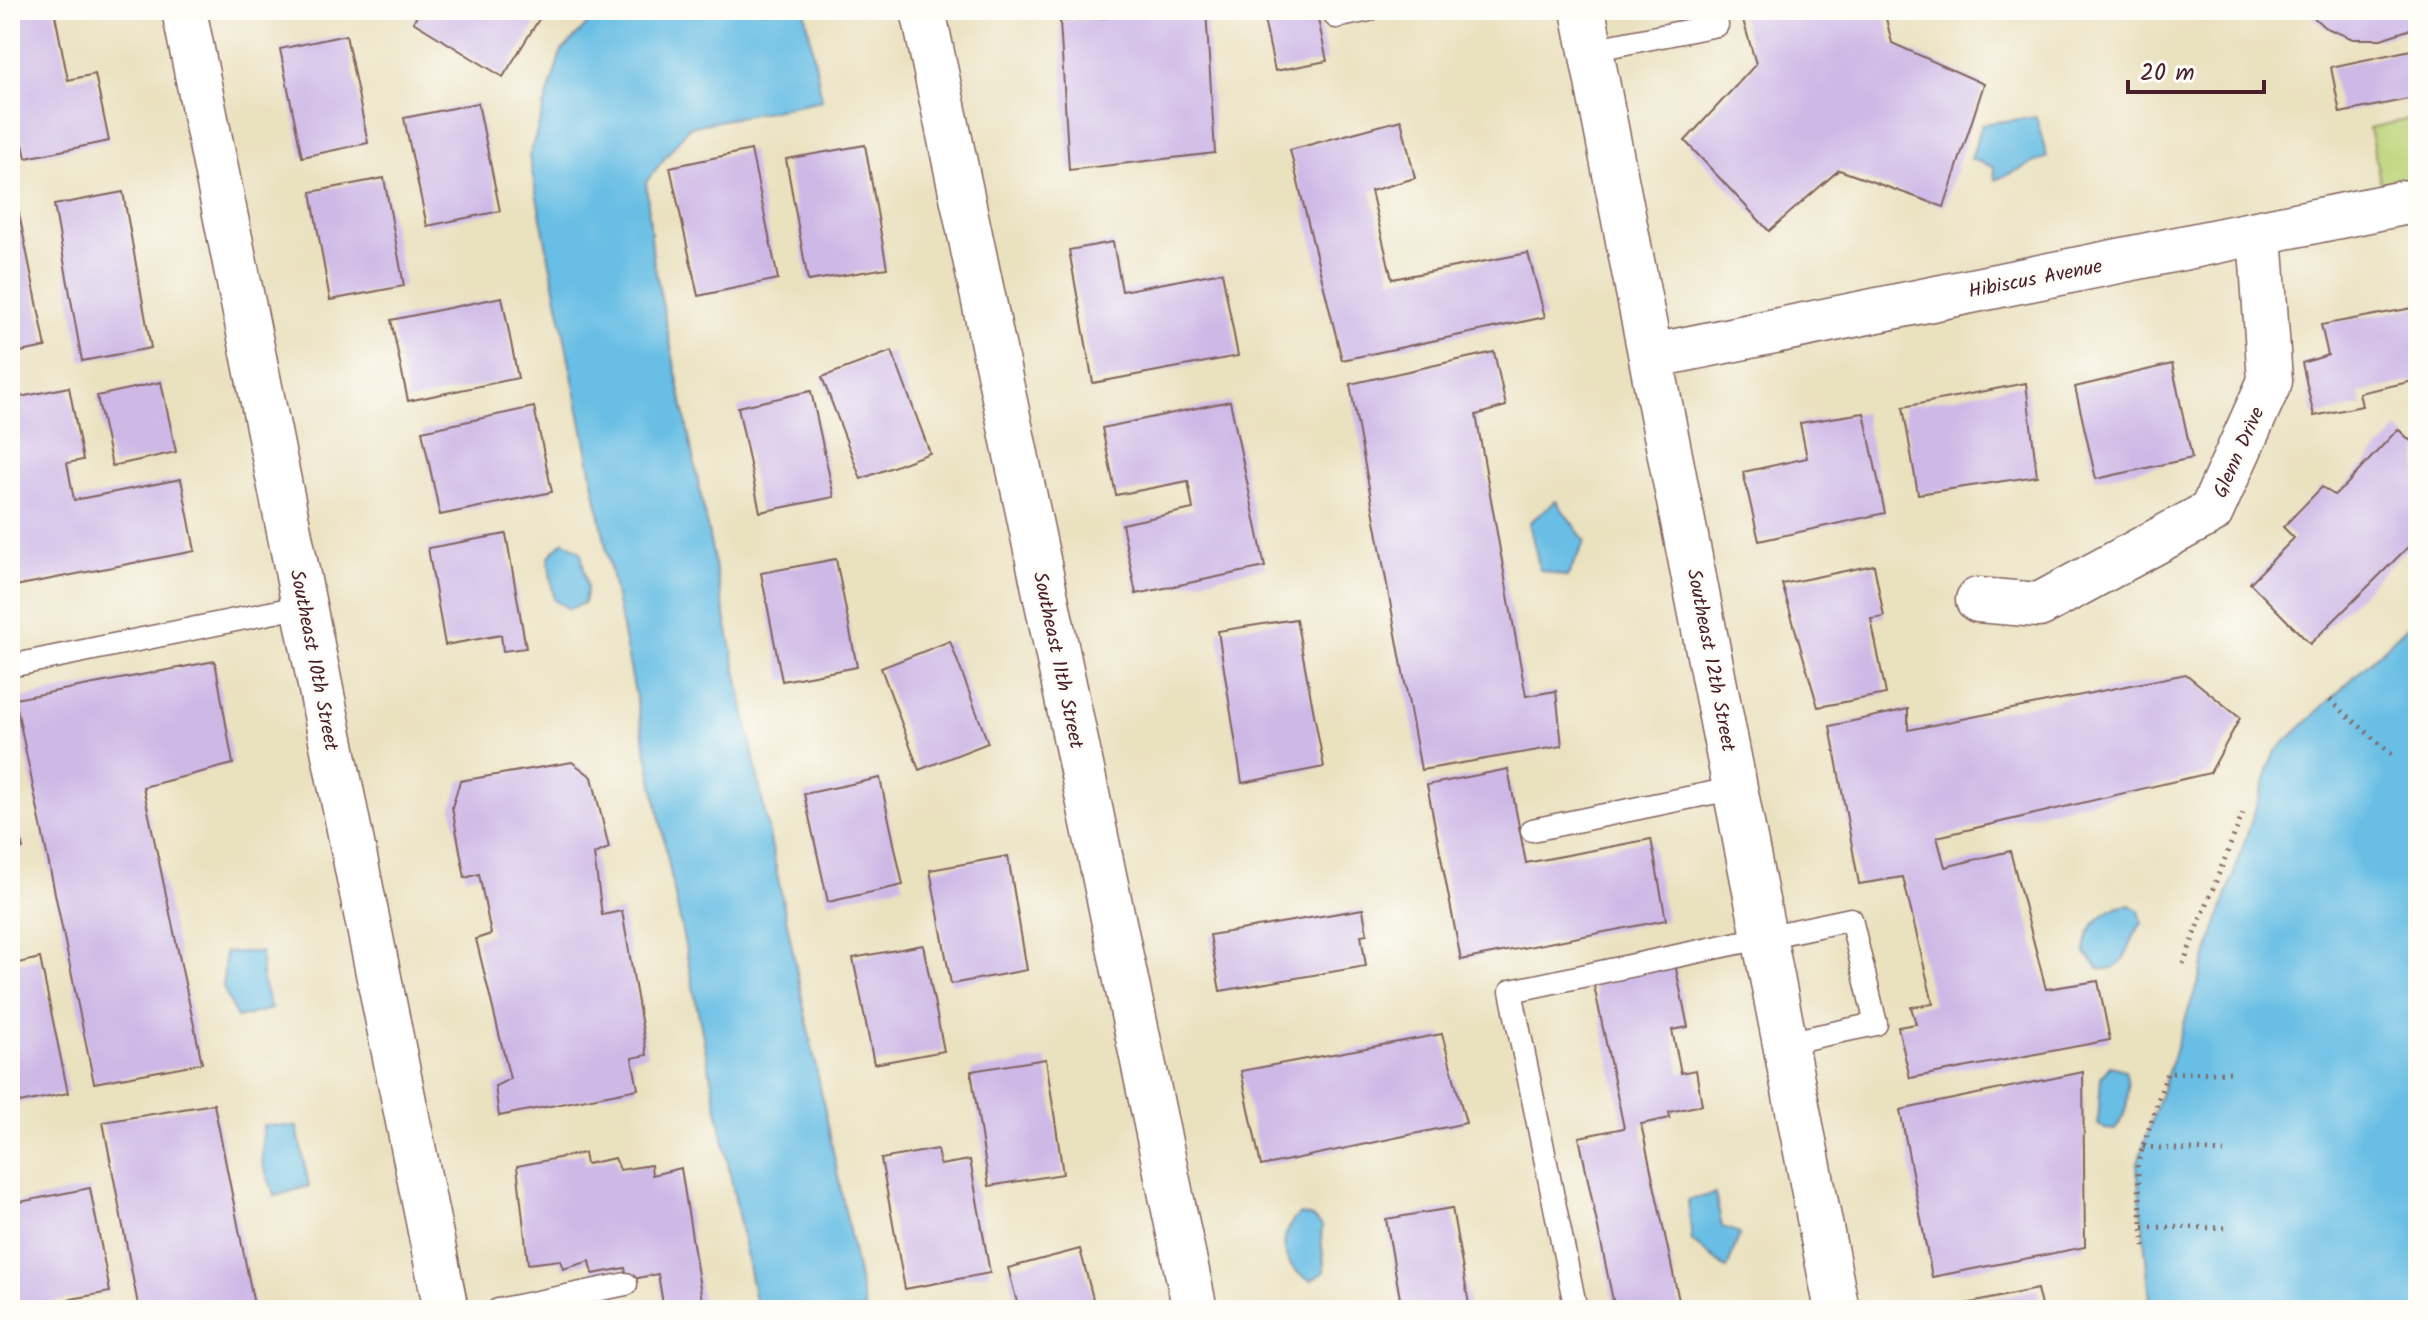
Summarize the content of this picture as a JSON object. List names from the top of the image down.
{
  "streets": {
    "street": [
      "Hibiscus Avenue",
      "Glenn Drive",
      "Southeast 10th Street",
      "Southeast 11th Street",
      "Southeast 12th Street"
    ]
  },
  "crossings": [
    ["Hibiscus Avenue", "Glenn Drive"],
    ["Hibiscus Avenue", "Southeast 12th Street"]
  ],
  "scale_bar": "20 m"
}
